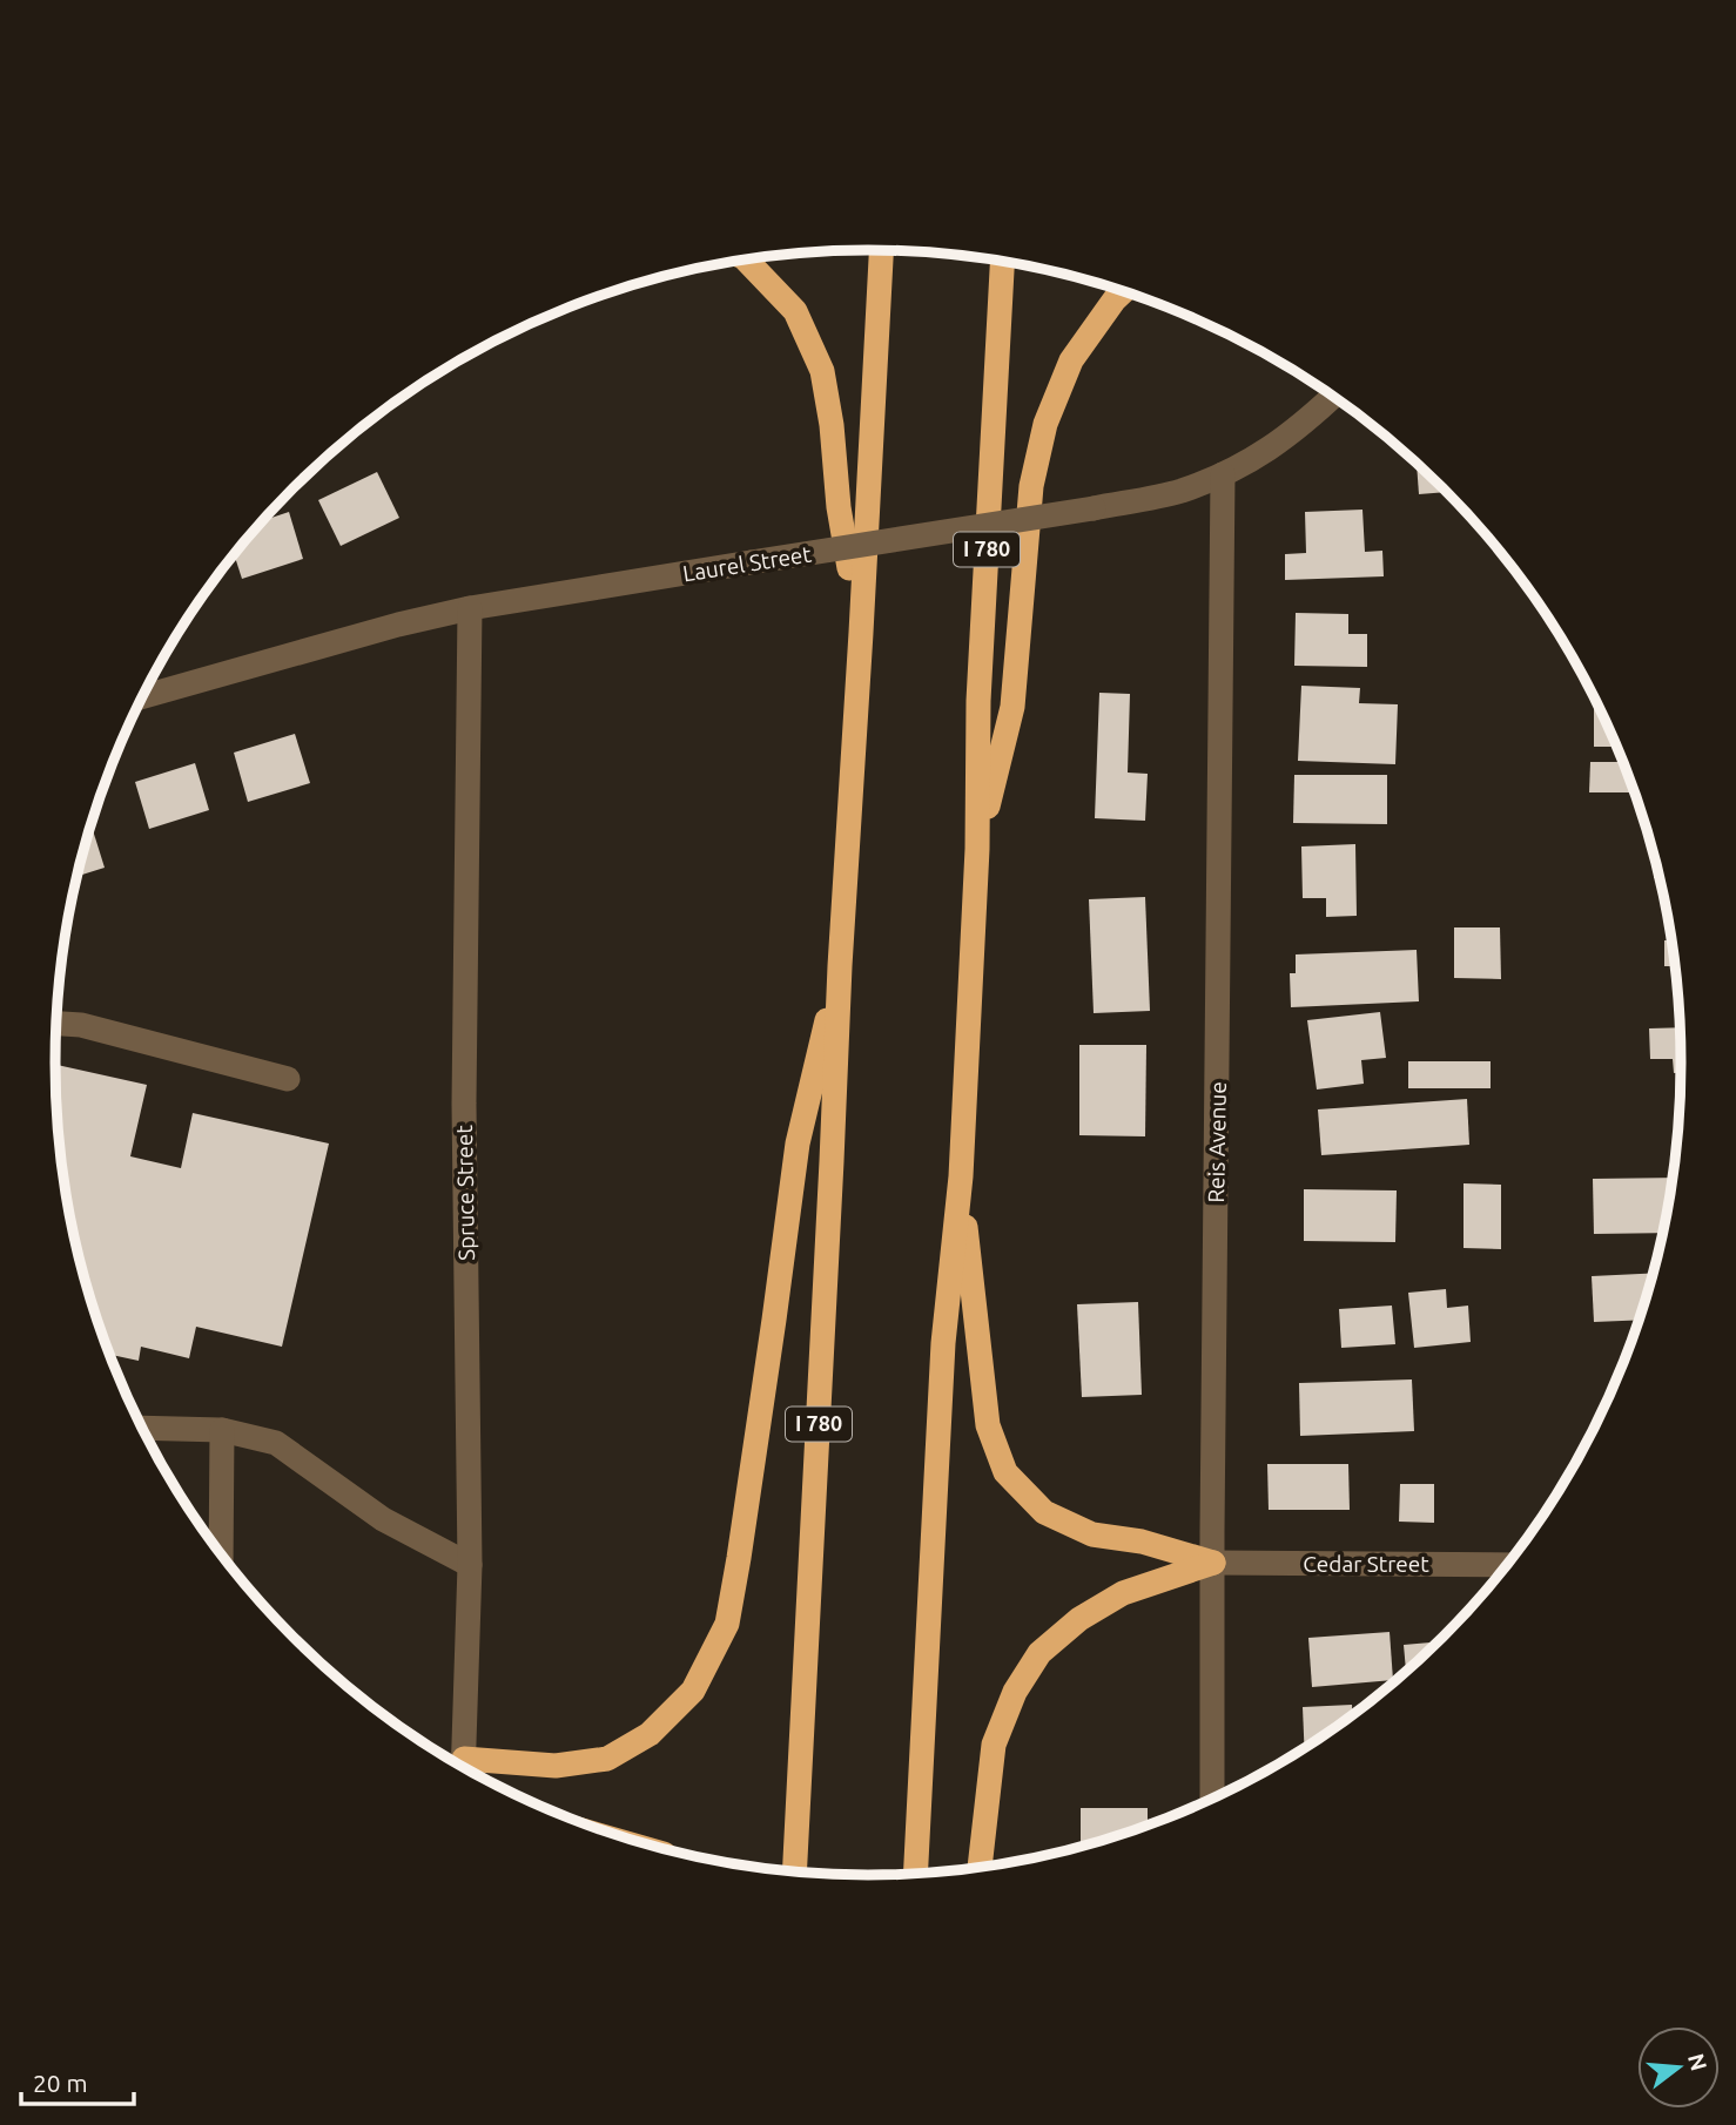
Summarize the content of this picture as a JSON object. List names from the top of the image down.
{
  "streets": {
    "highway": ["I 780"],
    "street": [
      "Laurel Street",
      "Reis Avenue",
      "Spruce Street",
      "Cedar Street"
    ]
  },
  "crossings": [
    ["Laurel Street", "Reis Avenue"],
    ["Laurel Street", "Spruce Street"],
    ["Reis Avenue", "Cedar Street"]
  ],
  "scale_bar": "20 m",
  "north": "right"
}
